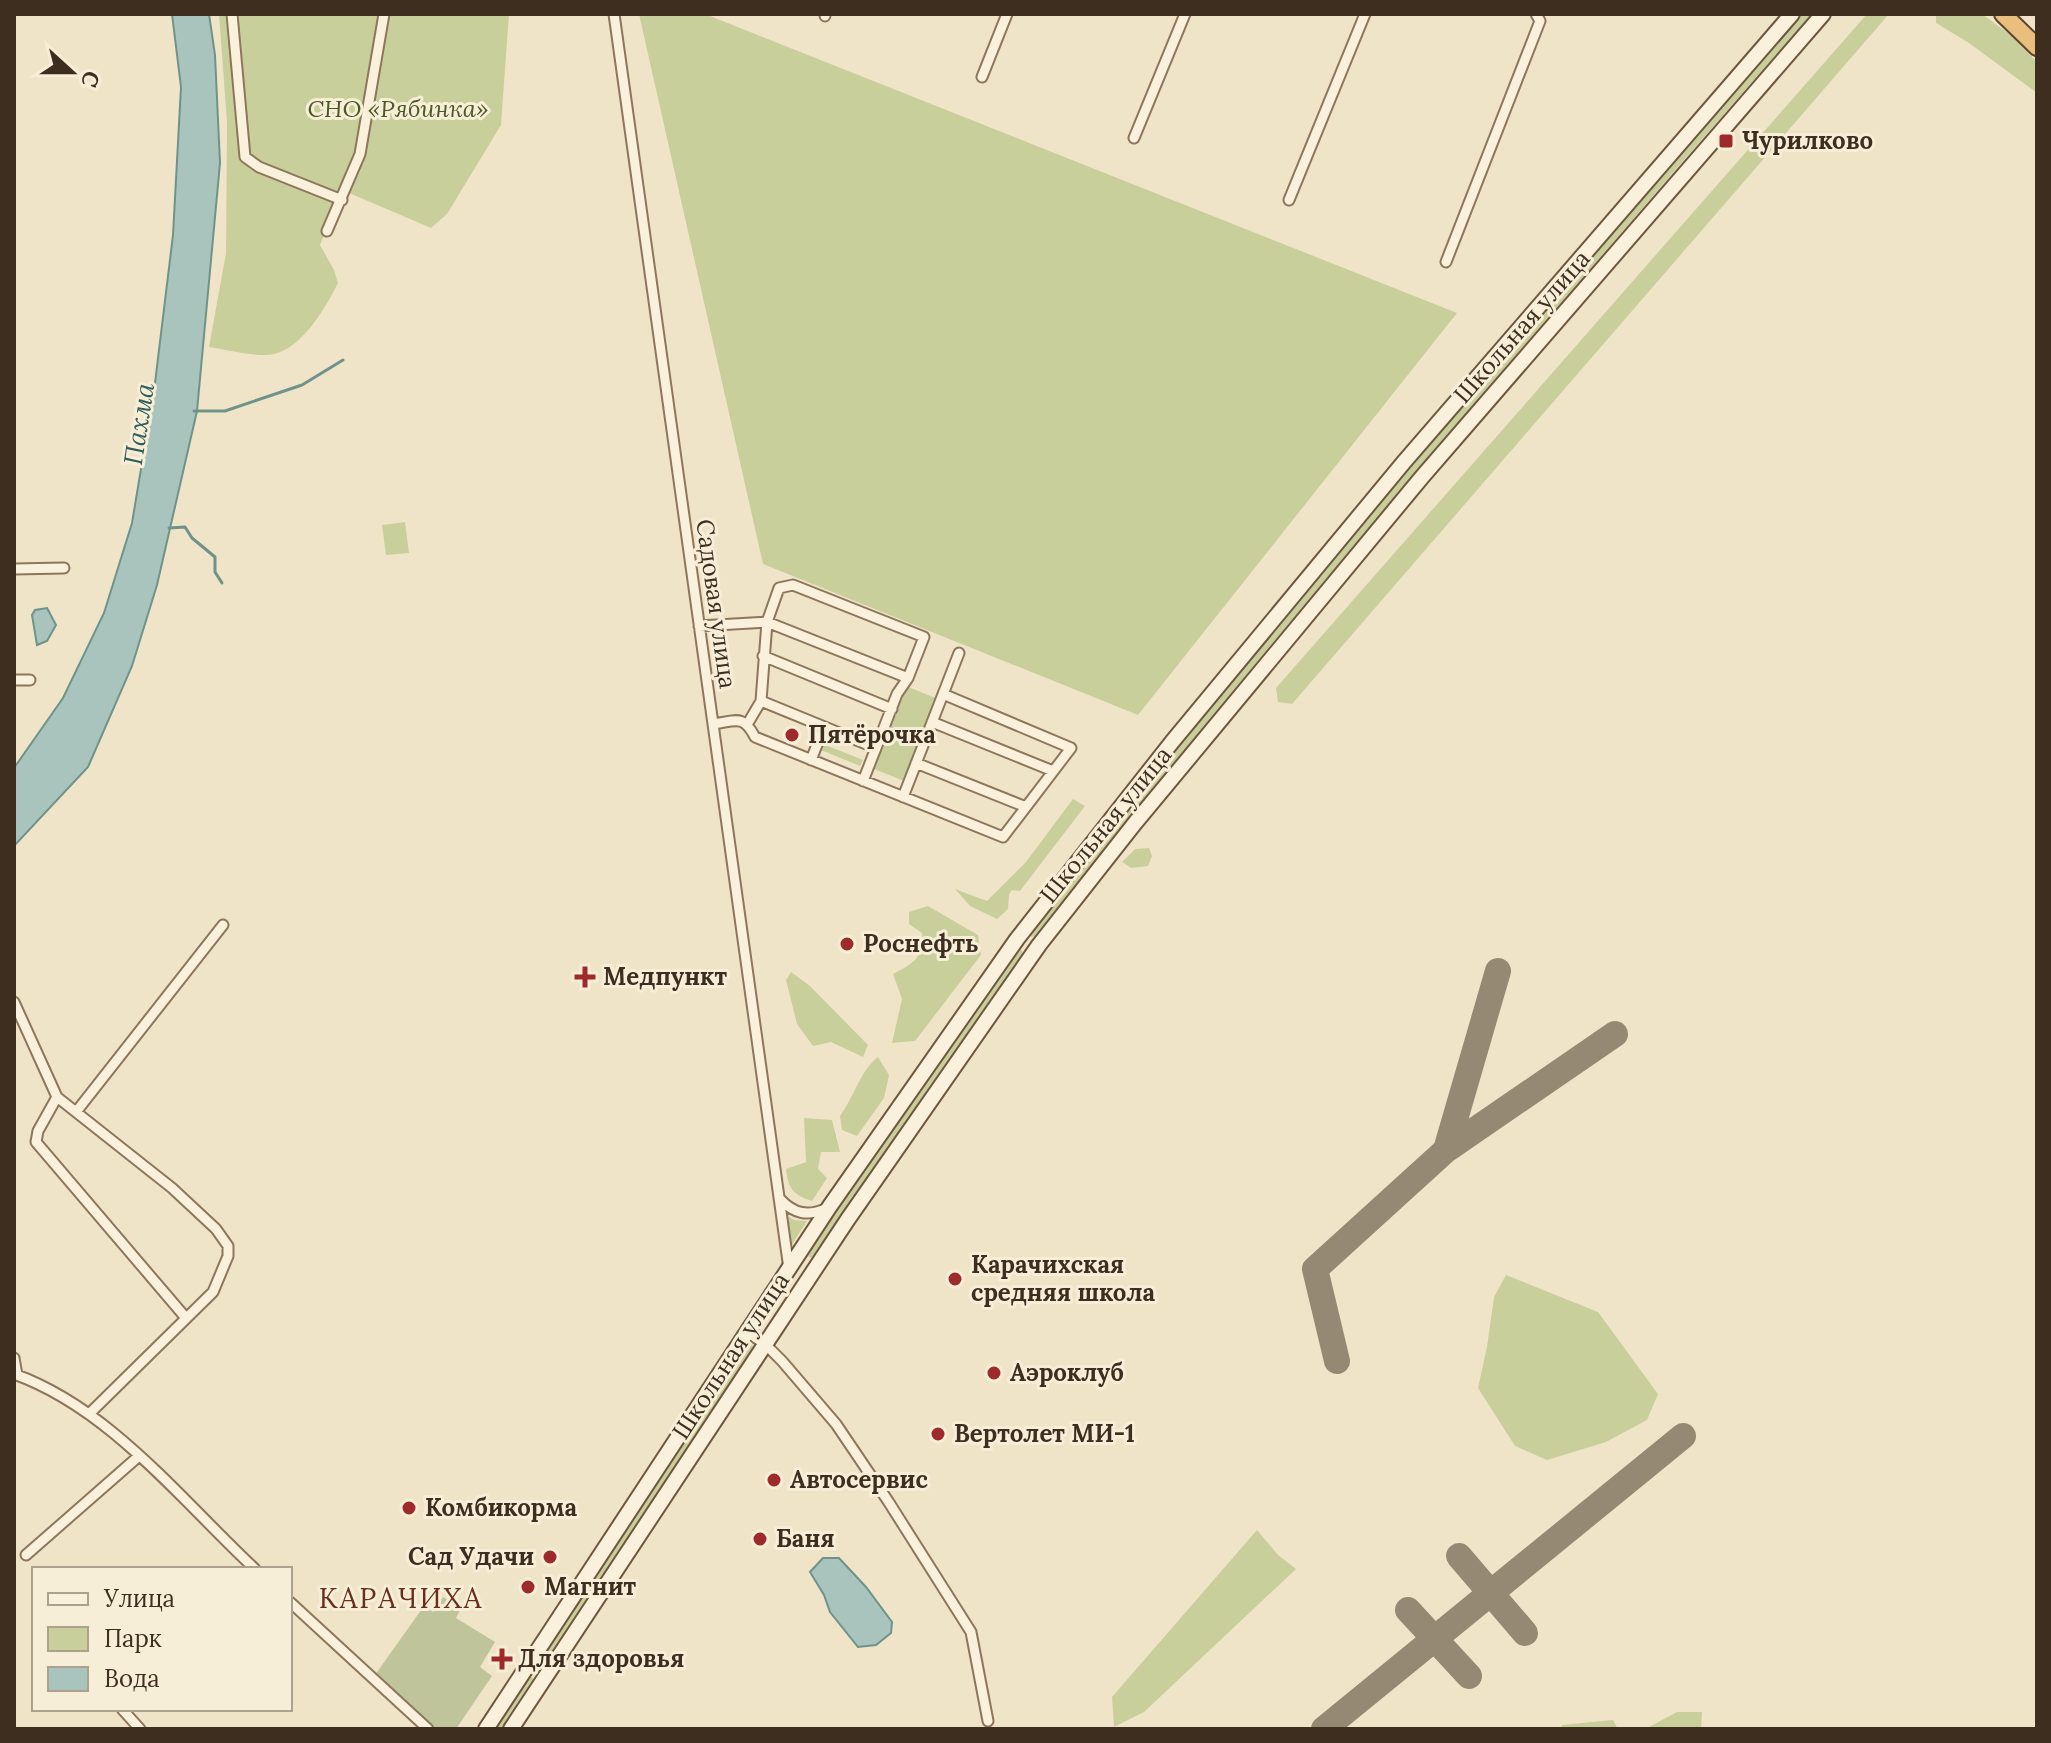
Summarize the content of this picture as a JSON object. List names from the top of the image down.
{
  "streets": {
    "main road": ["Школьная улица"],
    "street": ["Садовая улица"]
  },
  "crossings": [
    ["Школьная улица", "Садовая улица"]
  ],
  "districts": ["КАРАЧИХА"],
  "water": ["Пахма"],
  "parks": ["СНО «Рябинка»"],
  "places": {
    "transit": ["Чурилково"],
    "other": [
      "Пятёрочка",
      "Роснефть",
      "Карачихская средняя школа",
      "Аэроклуб",
      "Вертолет МИ-1",
      "Автосервис",
      "Комбикорма",
      "Баня",
      "Сад Удачи",
      "Магнит"
    ],
    "health": ["Медпункт", "Для здоровья"]
  },
  "legend": ["Улица", "Парк", "Вода"],
  "north": "right"
}
